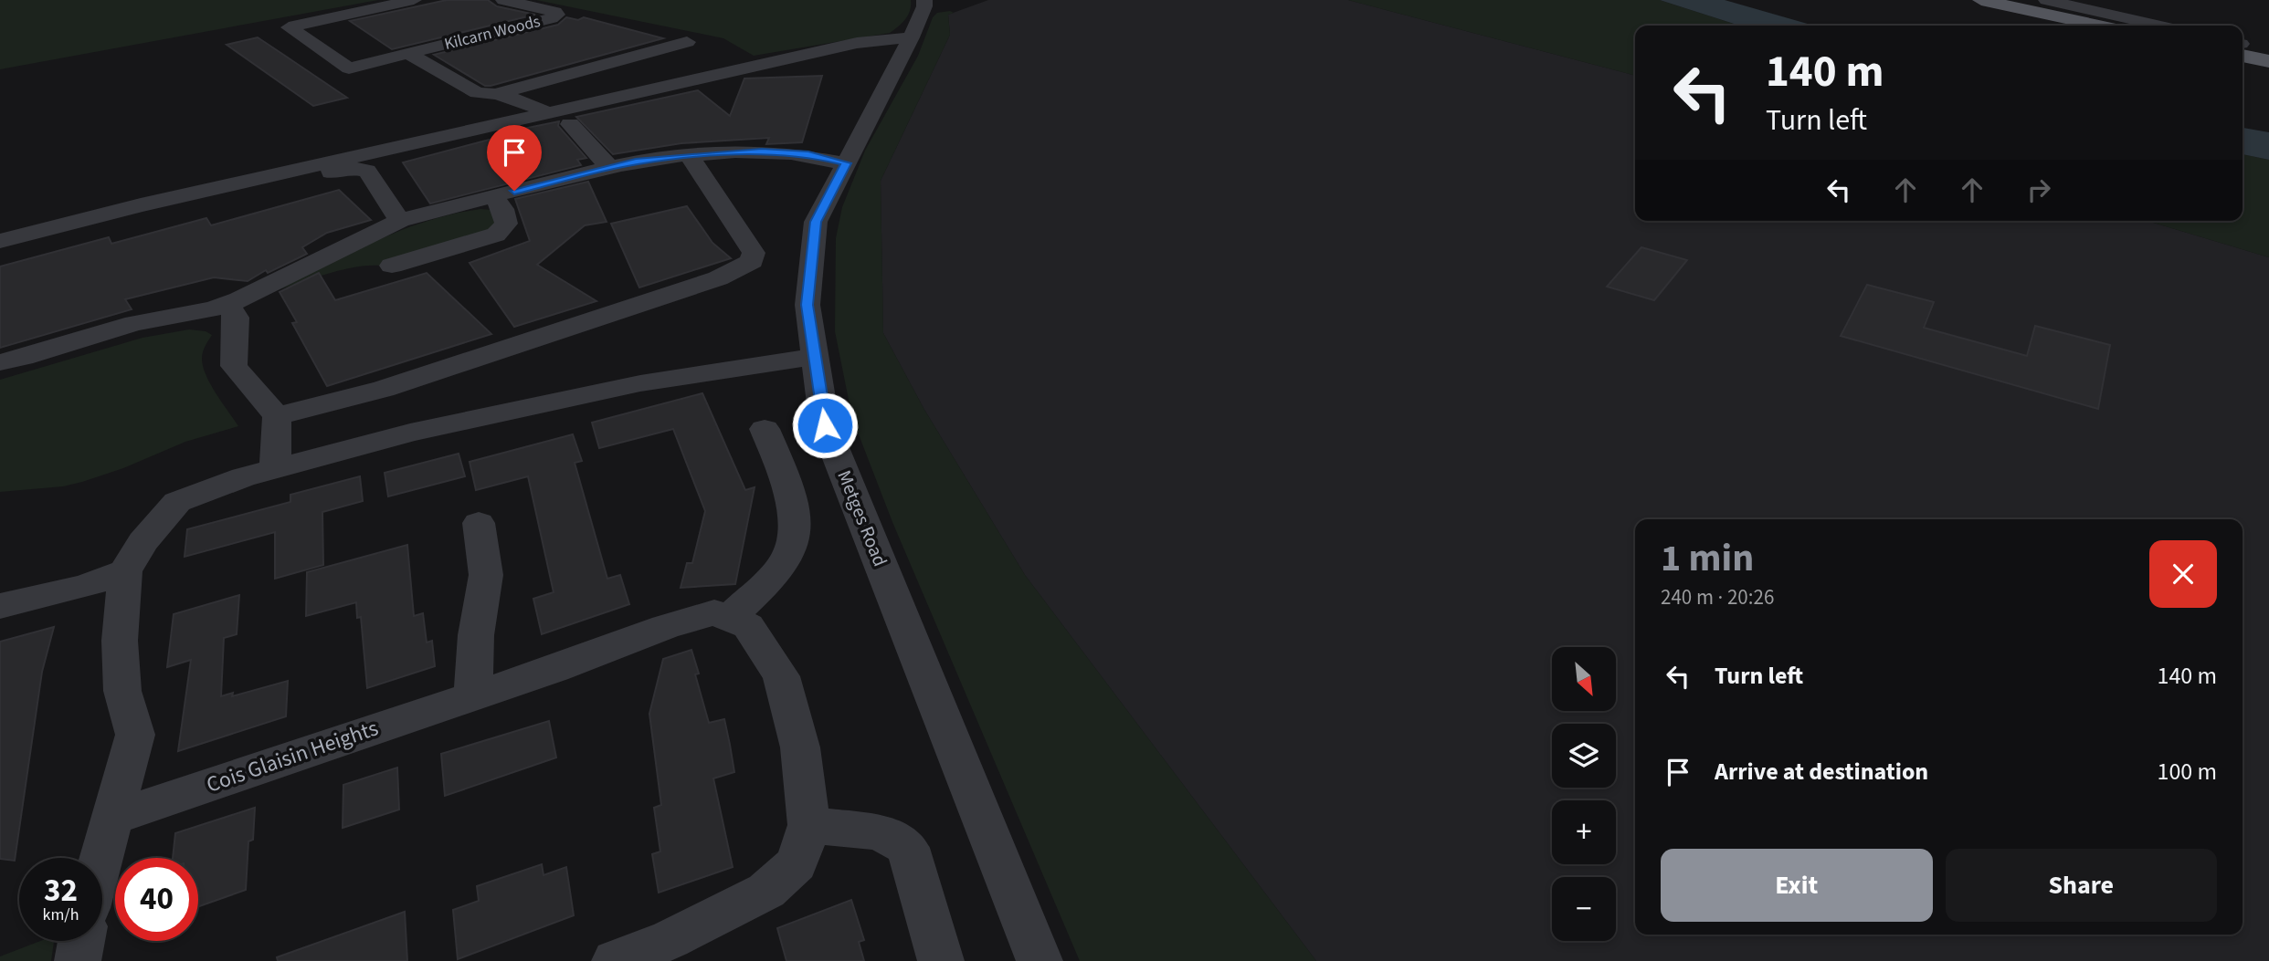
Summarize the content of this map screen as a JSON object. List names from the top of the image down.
{
  "streets": {
    "street": ["Kilcarn Woods", "Metges Road", "Cois Glaisin Heights"]
  },
  "north": "bottom right",
  "page": {
    "turn": ["140 m", "Turn left"],
    "heading": ["1 min", "240 m · 20:26"],
    "list": [
      {
        "name": "Turn left",
        "value": "140 m"
      },
      {
        "name": "Arrive at destination",
        "value": "100 m"
      }
    ],
    "map_buttons": ["+", "−"],
    "buttons": ["Exit", "Share"],
    "speed": "32 km/h",
    "limit": "40"
  }
}
